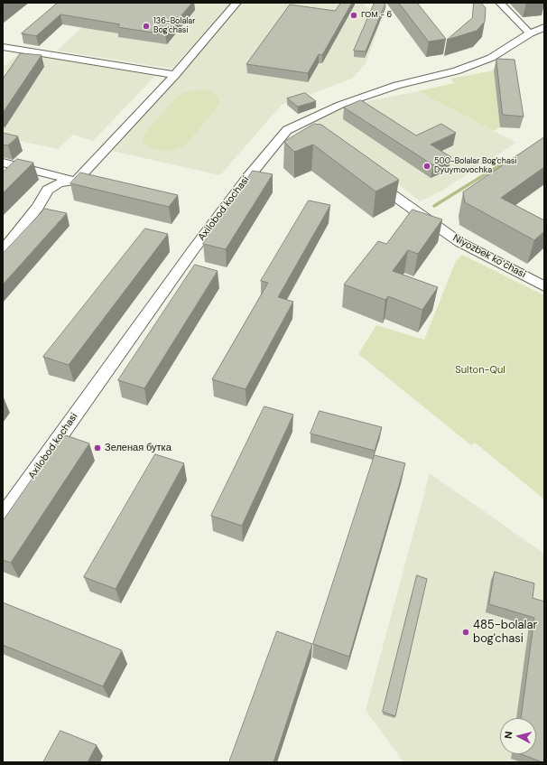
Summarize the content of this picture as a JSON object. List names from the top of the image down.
{
  "streets": {
    "street": ["Axilobod kochasi", "Niyozbek koʻchasi"]
  },
  "parks": ["Sulton-Qul"],
  "places": [
    "ГОМ - 6",
    "136-Bolalar Bog'chasi",
    "500-Bolalar Bog'chasi Dyuymovochka",
    "Зеленая бутка",
    "485-bolalar bog'chasi"
  ],
  "north": "left"
}
